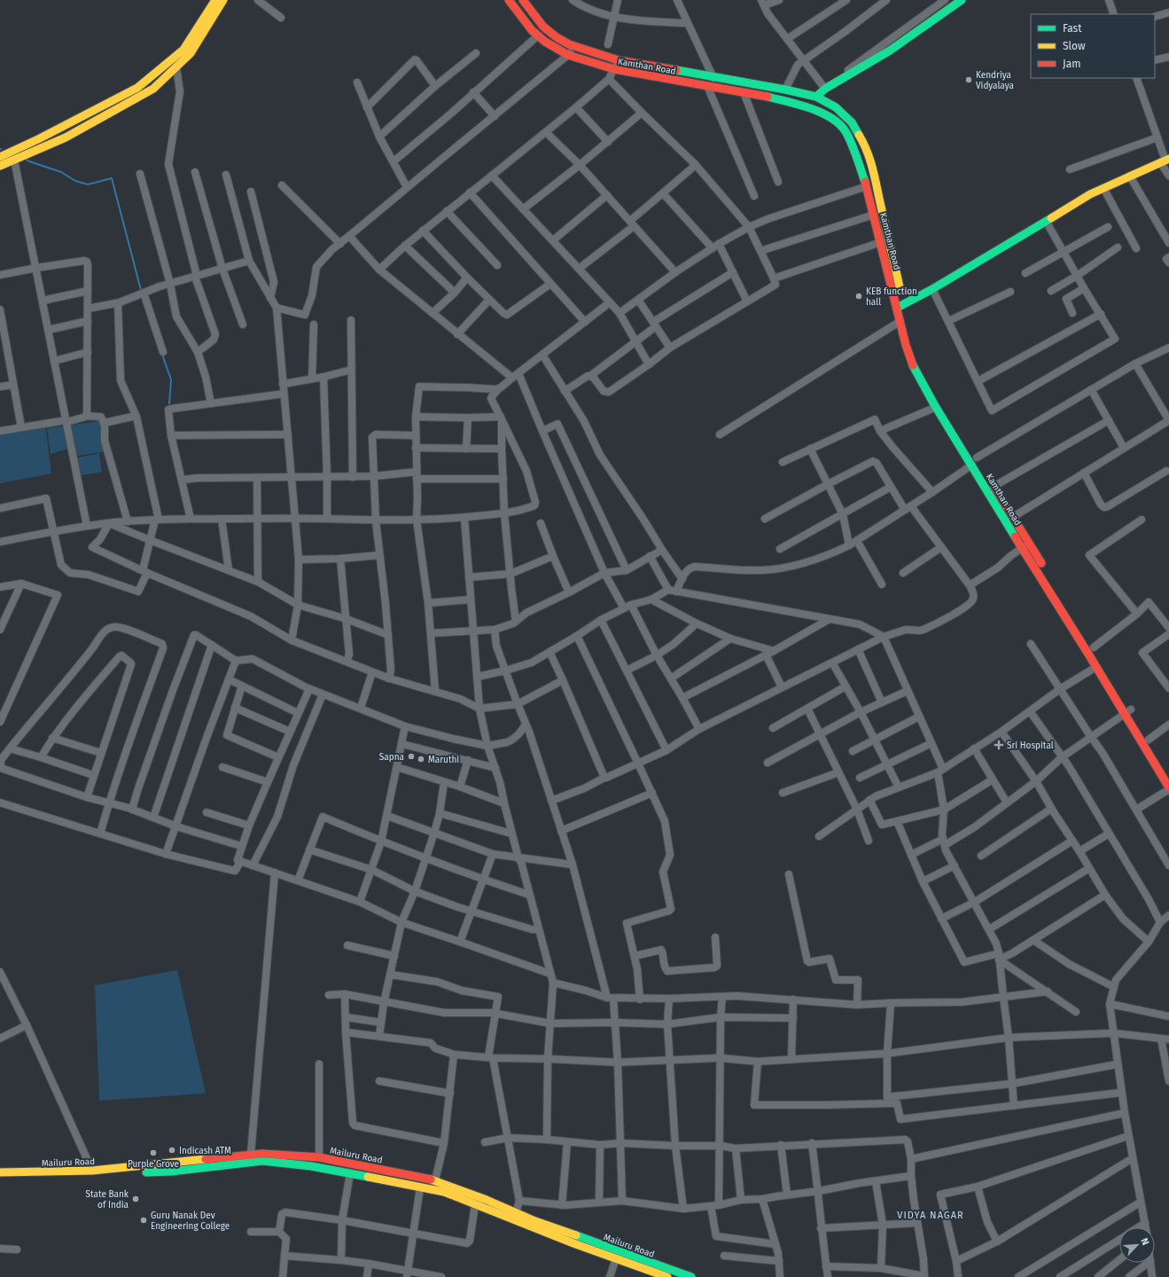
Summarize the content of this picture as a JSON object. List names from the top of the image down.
{
  "streets": {
    "main road": ["Kamthan Road", "Mailuru Road"]
  },
  "districts": ["VIDYA NAGAR"],
  "places": {
    "other": [
      "Kendriya Vidyalaya",
      "KEB function hall",
      "Sapna",
      "Maruthi",
      "Indicash ATM",
      "Purple Grove",
      "State Bank of India",
      "Guru Nanak Dev Engineering College"
    ],
    "health": ["Sri Hospital"]
  },
  "legend": ["Fast", "Slow", "Jam"],
  "north": "top right"
}
